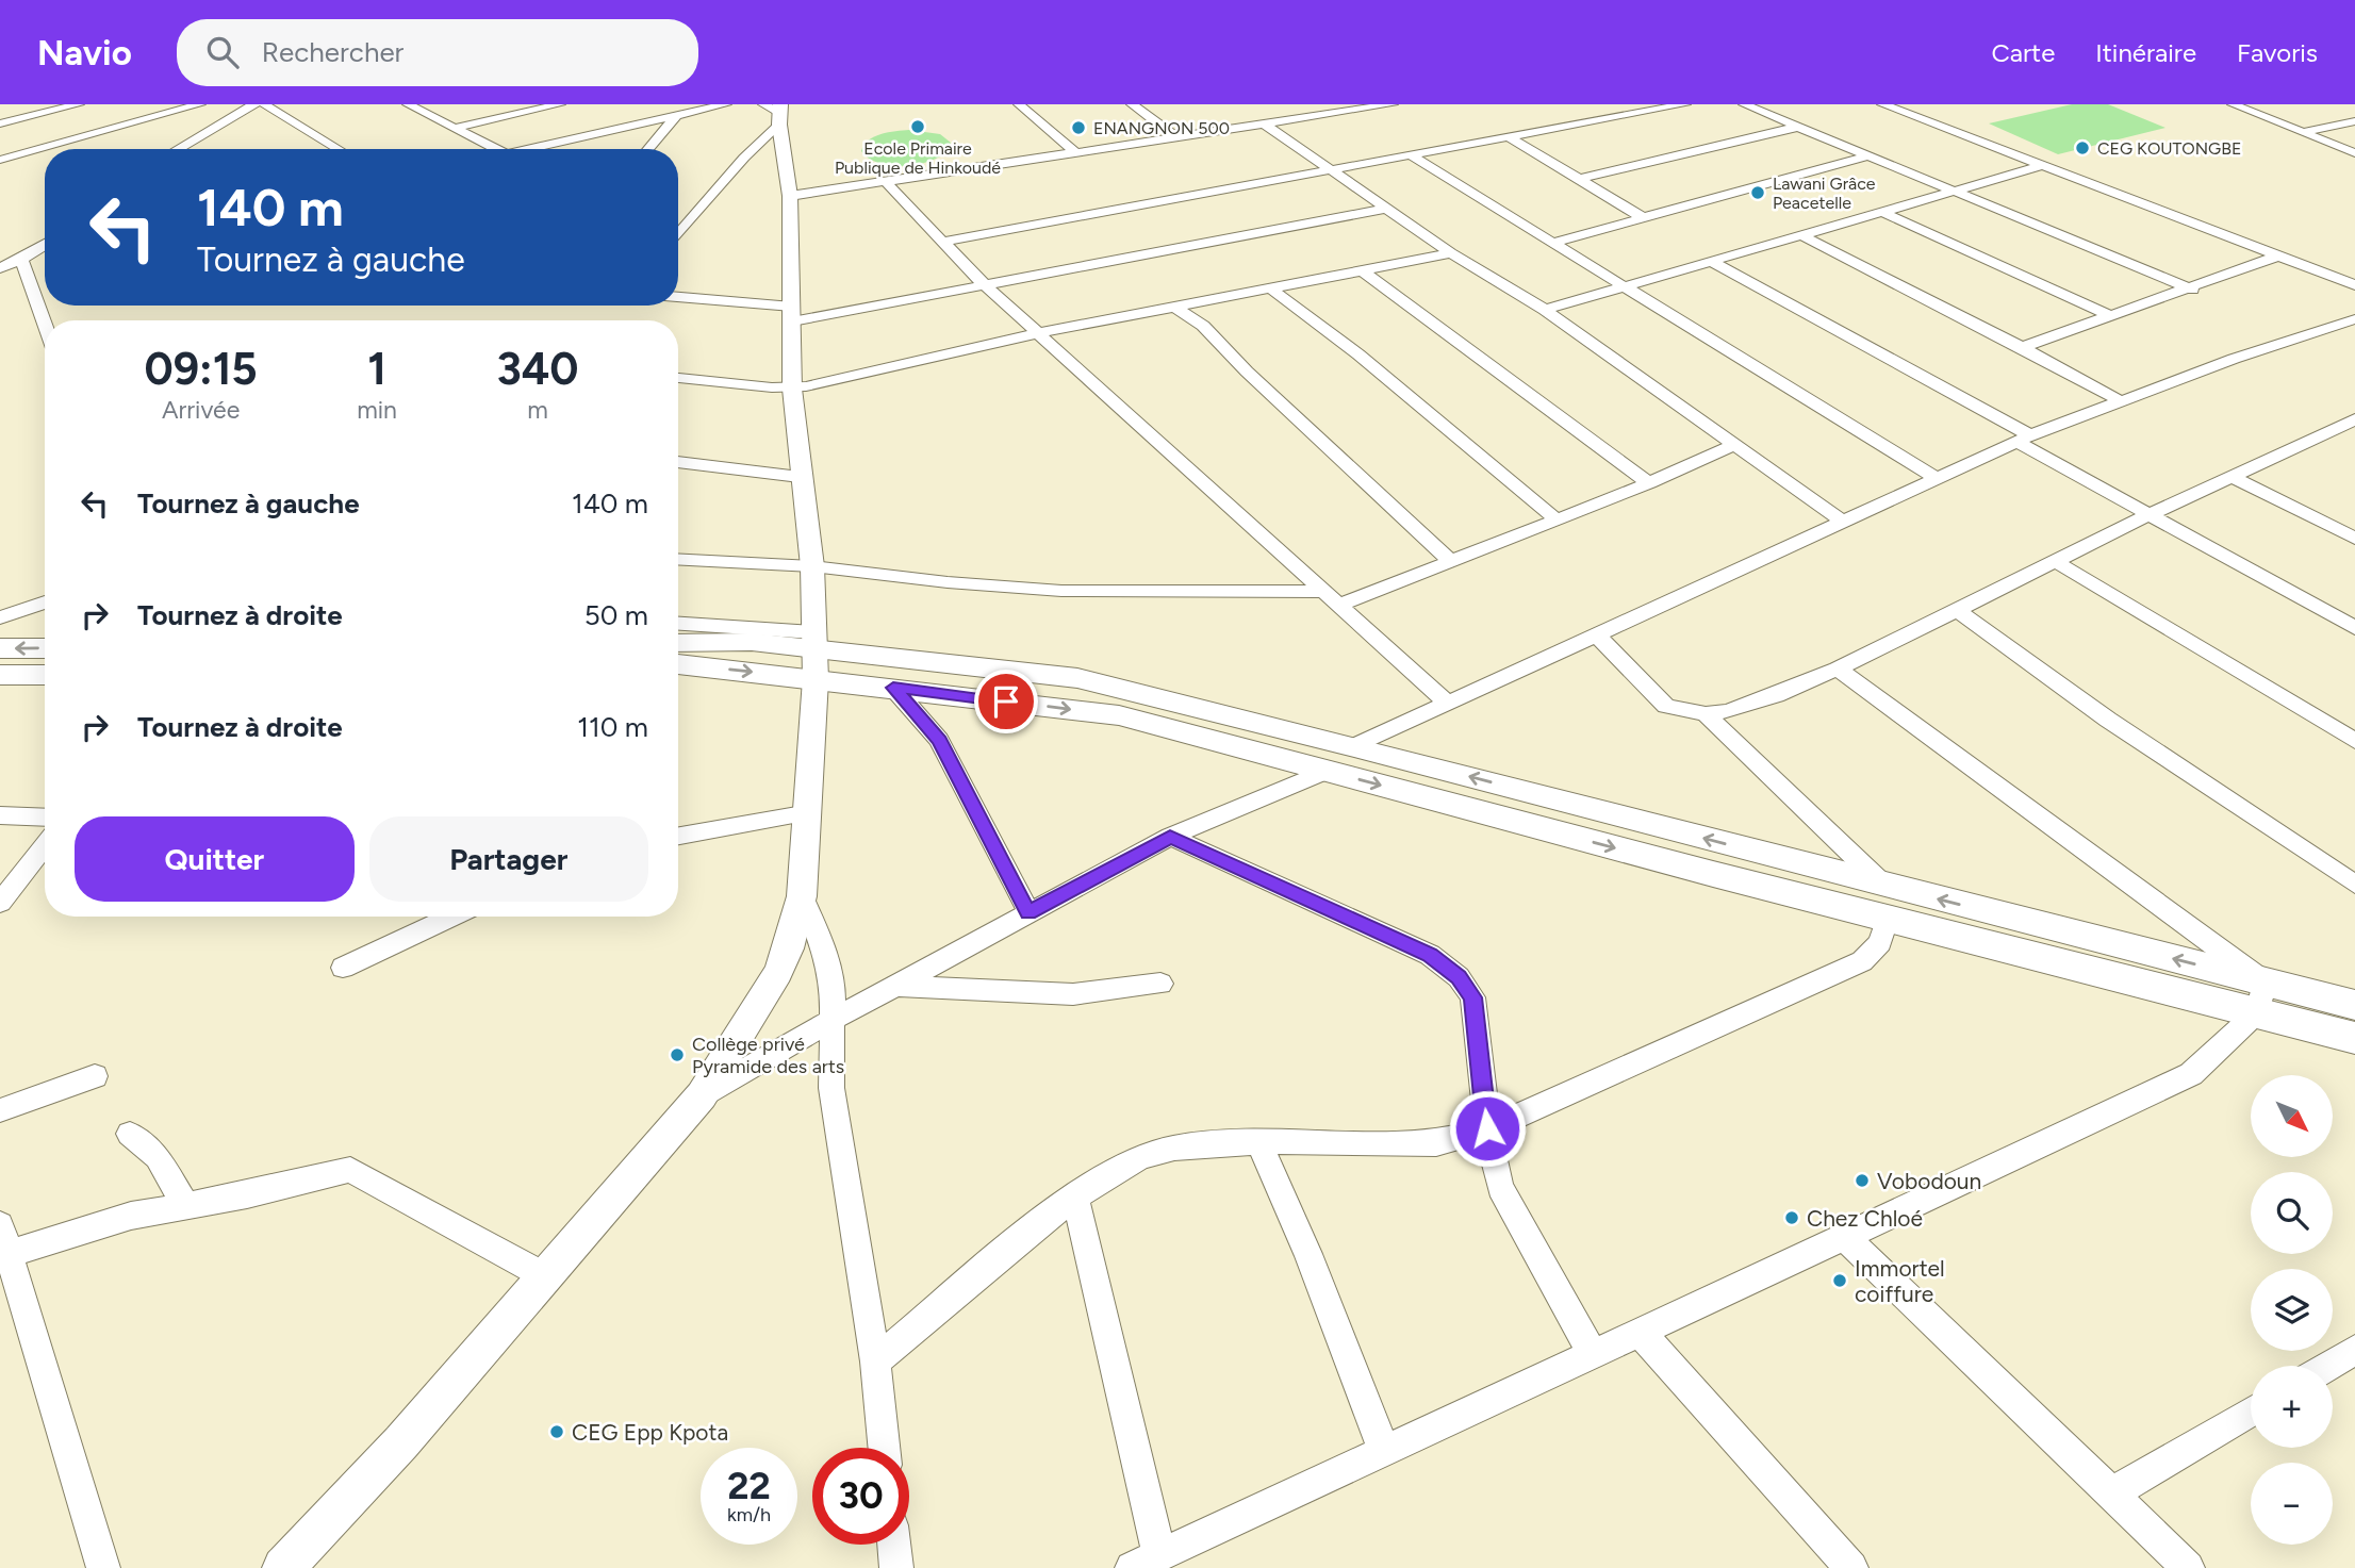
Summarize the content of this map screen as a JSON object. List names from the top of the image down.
{
  "places": [
    "Ecole Primaire Publique de Hinkoudé",
    "ENANGNON 500",
    "CEG KOUTONGBE",
    "Lawani Grâce Peacetelle",
    "Collège privé Pyramide des arts",
    "Vobodoun",
    "Chez Chloé",
    "Immortel coiffure",
    "CEG Epp Kpota"
  ],
  "north": "bottom right",
  "page": {
    "header": "Navio",
    "search": "Rechercher",
    "nav": ["Carte", "Itinéraire", "Favoris"],
    "turn": ["140 m", "Tournez à gauche"],
    "eta": [
      "09:15",
      "Arrivée",
      "1",
      "min",
      "340",
      "m"
    ],
    "list": [
      {
        "name": "Tournez à gauche",
        "value": "140 m"
      },
      {
        "name": "Tournez à droite",
        "value": "50 m"
      },
      {
        "name": "Tournez à droite",
        "value": "110 m"
      }
    ],
    "buttons": ["Quitter", "Partager"],
    "map_buttons": ["+", "−"],
    "speed": "22 km/h",
    "limit": "30"
  }
}
